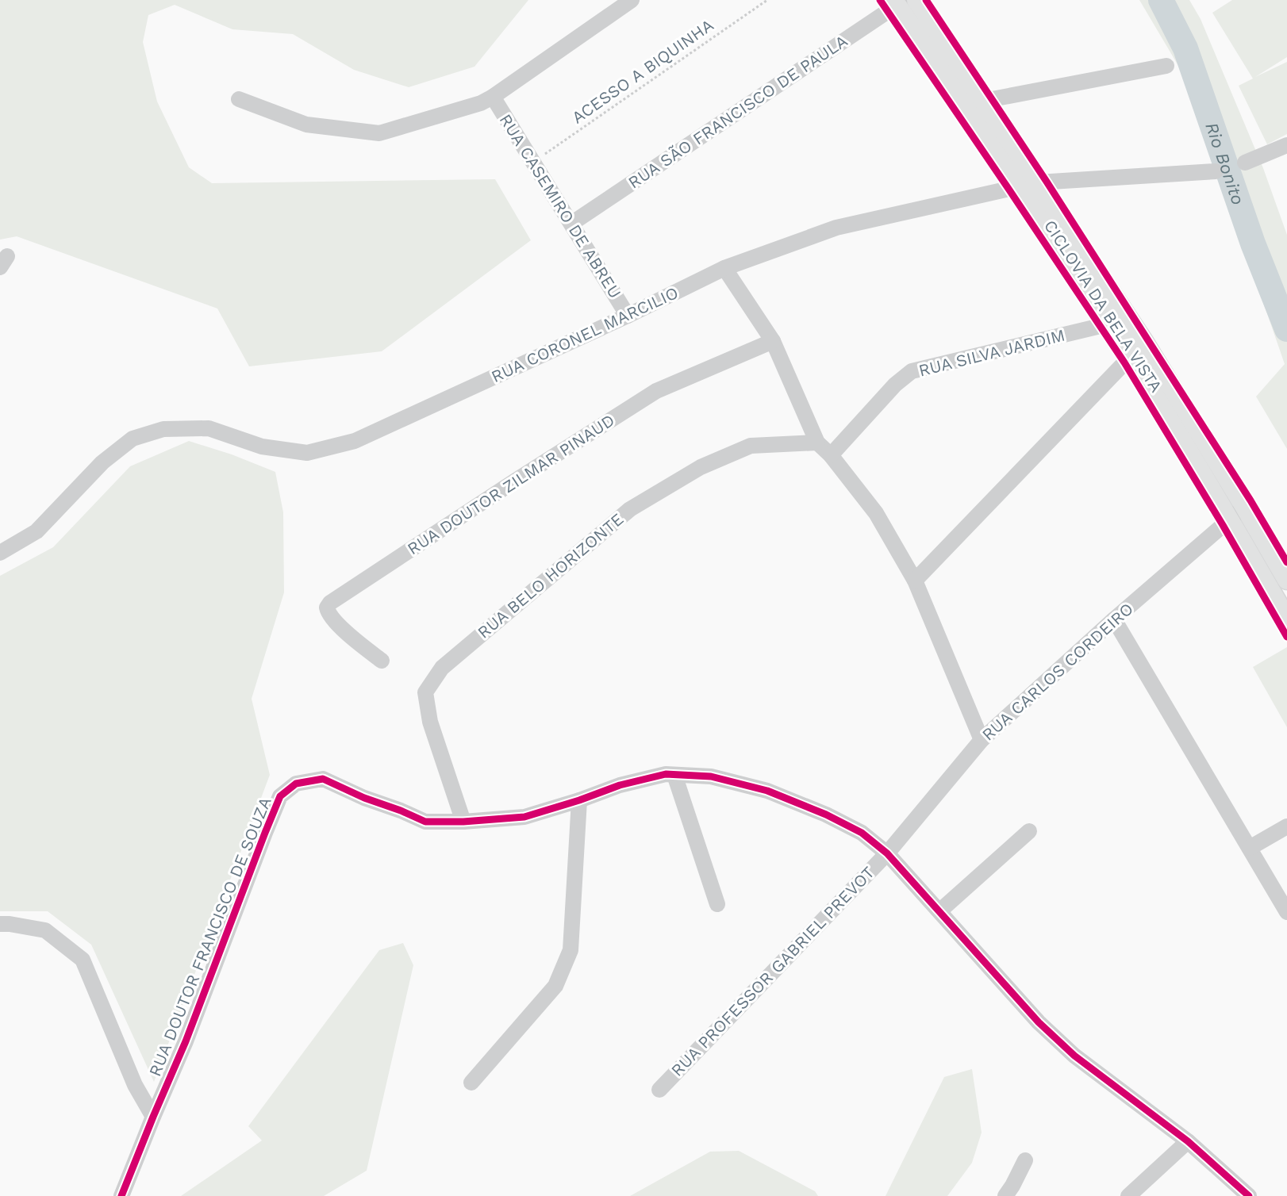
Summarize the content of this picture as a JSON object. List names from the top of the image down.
{
  "streets": {
    "street": [
      "RUA SÃO FRANCISCO DE PAULA",
      "RUA CASEMIRO DE ABREU",
      "RUA CORONEL MARCILIO",
      "RUA SILVA JARDIM",
      "RUA DOUTOR ZILMAR PINAUD",
      "RUA BELO HORIZONTE",
      "RUA CARLOS CORDEIRO",
      "RUA DOUTOR FRANCISCO DE SOUZA",
      "RUA PROFESSOR GABRIEL PREVOT"
    ],
    "path": ["ACESSO A BIQUINHA"],
    "cycle path": ["CICLOVIA DA BELA VISTA"]
  },
  "crossings": [
    ["ACESSO A BIQUINHA", "RUA CASEMIRO DE ABREU"],
    ["RUA SÃO FRANCISCO DE PAULA", "RUA CASEMIRO DE ABREU"],
    ["RUA CASEMIRO DE ABREU", "RUA CORONEL MARCILIO"],
    ["RUA BELO HORIZONTE", "RUA DOUTOR FRANCISCO DE SOUZA"],
    ["RUA CARLOS CORDEIRO", "RUA DOUTOR FRANCISCO DE SOUZA"],
    ["RUA CARLOS CORDEIRO", "RUA PROFESSOR GABRIEL PREVOT"],
    ["RUA DOUTOR FRANCISCO DE SOUZA", "RUA PROFESSOR GABRIEL PREVOT"]
  ],
  "water": ["Rio Bonito"]
}
